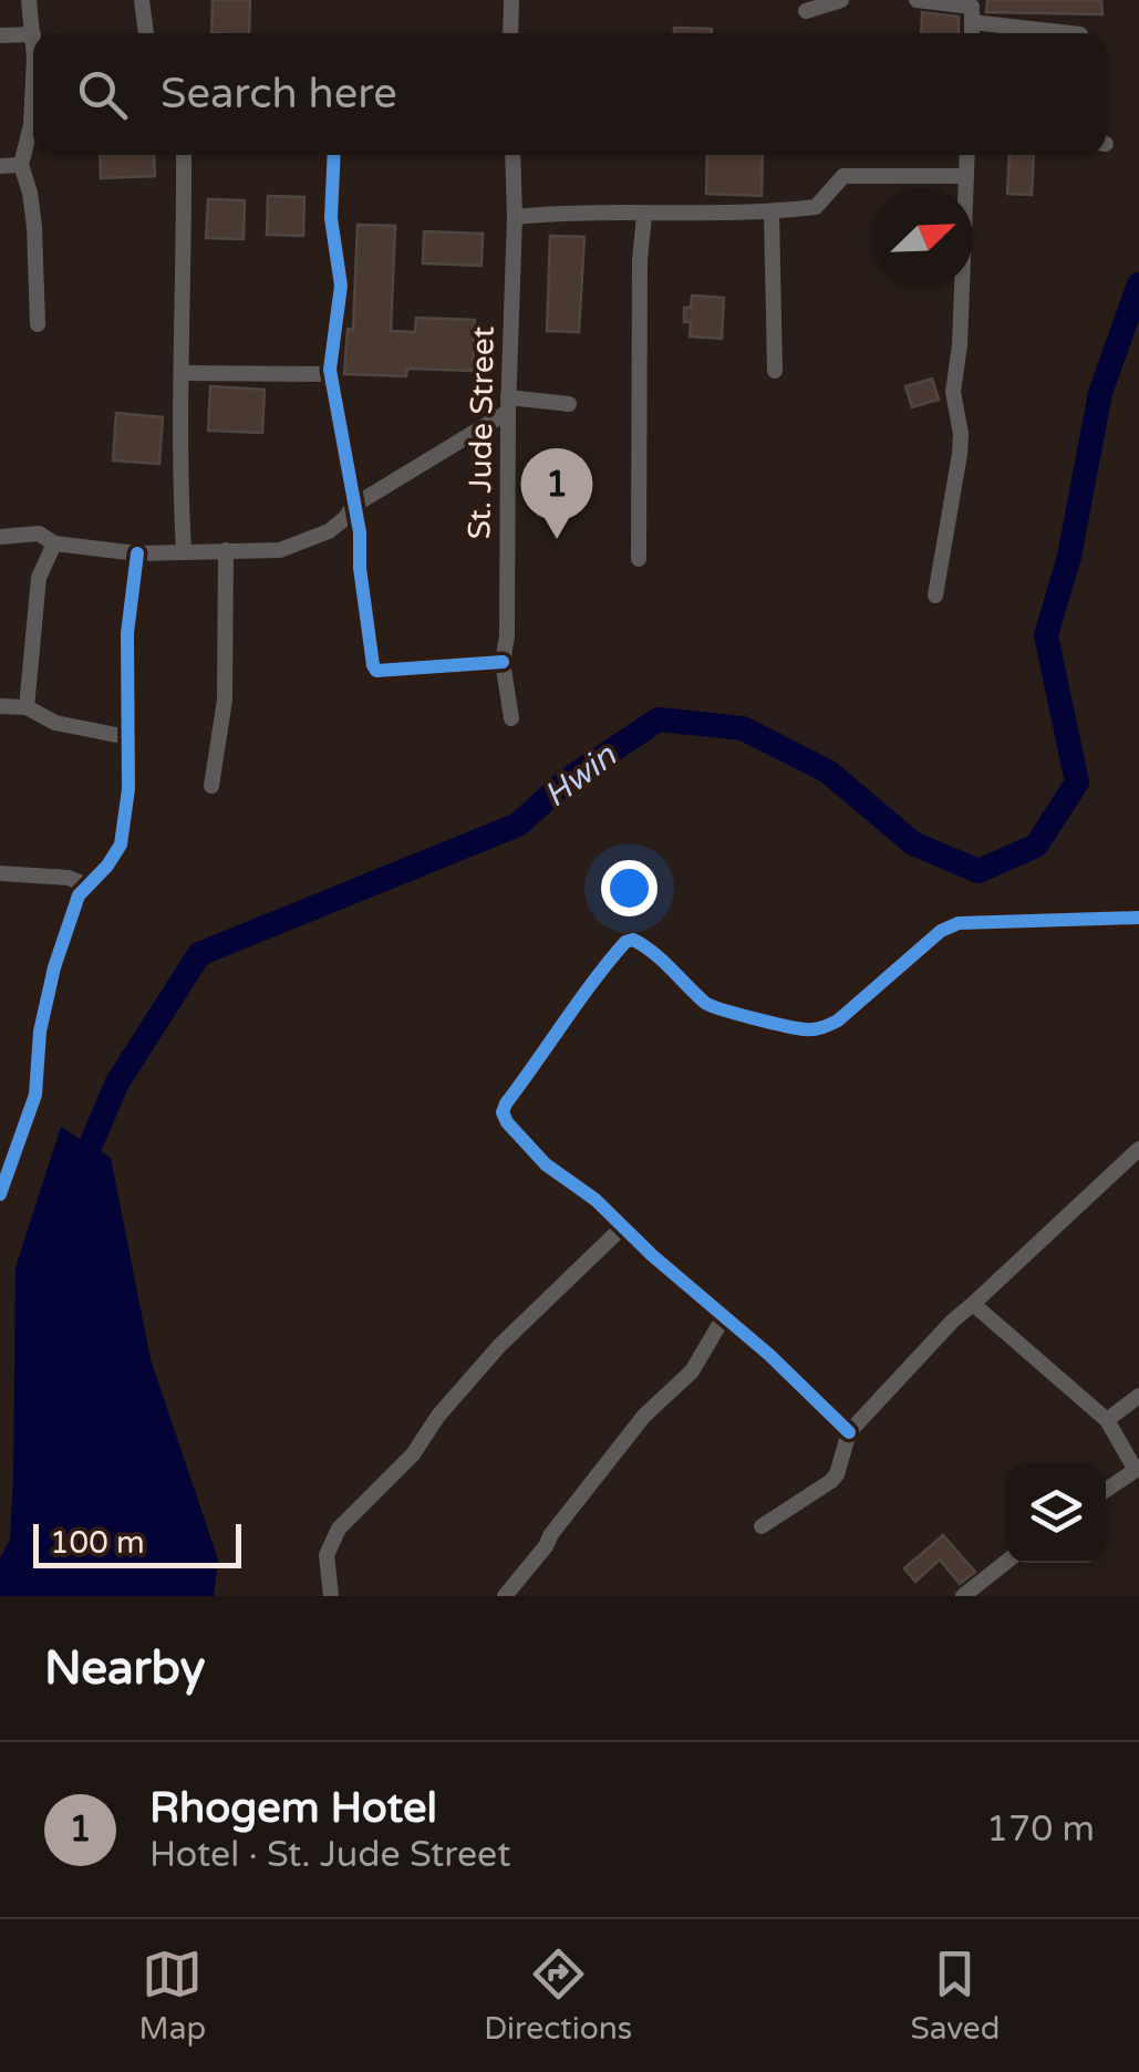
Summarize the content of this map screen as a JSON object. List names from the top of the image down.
{
  "streets": {
    "street": ["St. Jude Street"]
  },
  "water": ["Hwin"],
  "scale_bar": "100 m",
  "north": "top right",
  "page": {
    "search": "Search here",
    "pins": "1",
    "scale": "100 m",
    "heading": "Nearby",
    "list": [
      {
        "mark": "1",
        "name": "Rhogem Hotel",
        "note": "Hotel · St. Jude Street",
        "value": "170 m"
      }
    ],
    "nav": ["Map", "Directions", "Saved"]
  }
}
